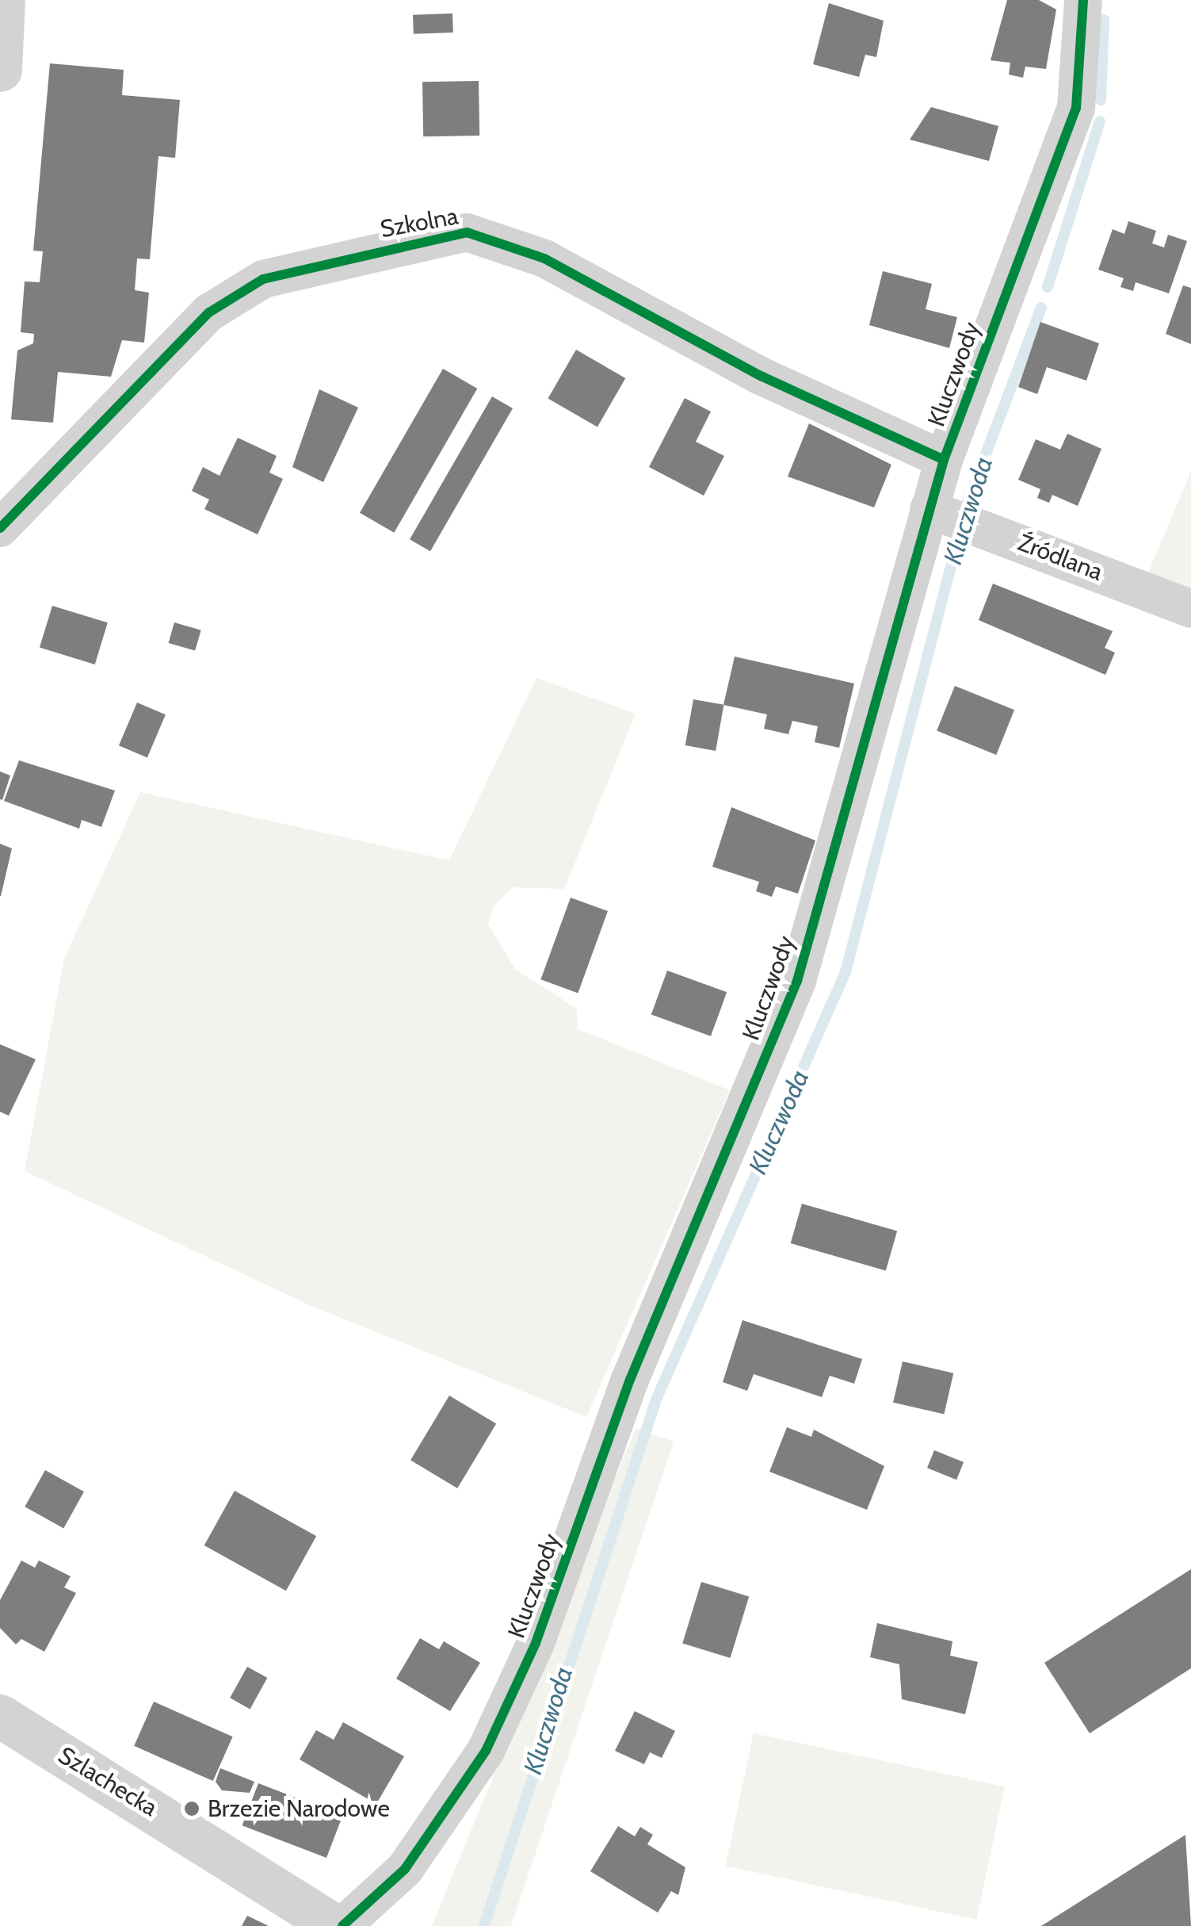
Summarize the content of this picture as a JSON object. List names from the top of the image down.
{
  "streets": {
    "street": [
      "Szkolna",
      "Kluczwody",
      "Źródlana",
      "Szlachecka"
    ]
  },
  "crossings": [
    ["Szkolna", "Kluczwody"],
    ["Kluczwody", "Źródlana"]
  ],
  "water": ["Kluczwoda"],
  "places": ["Brzezie Narodowe"]
}
